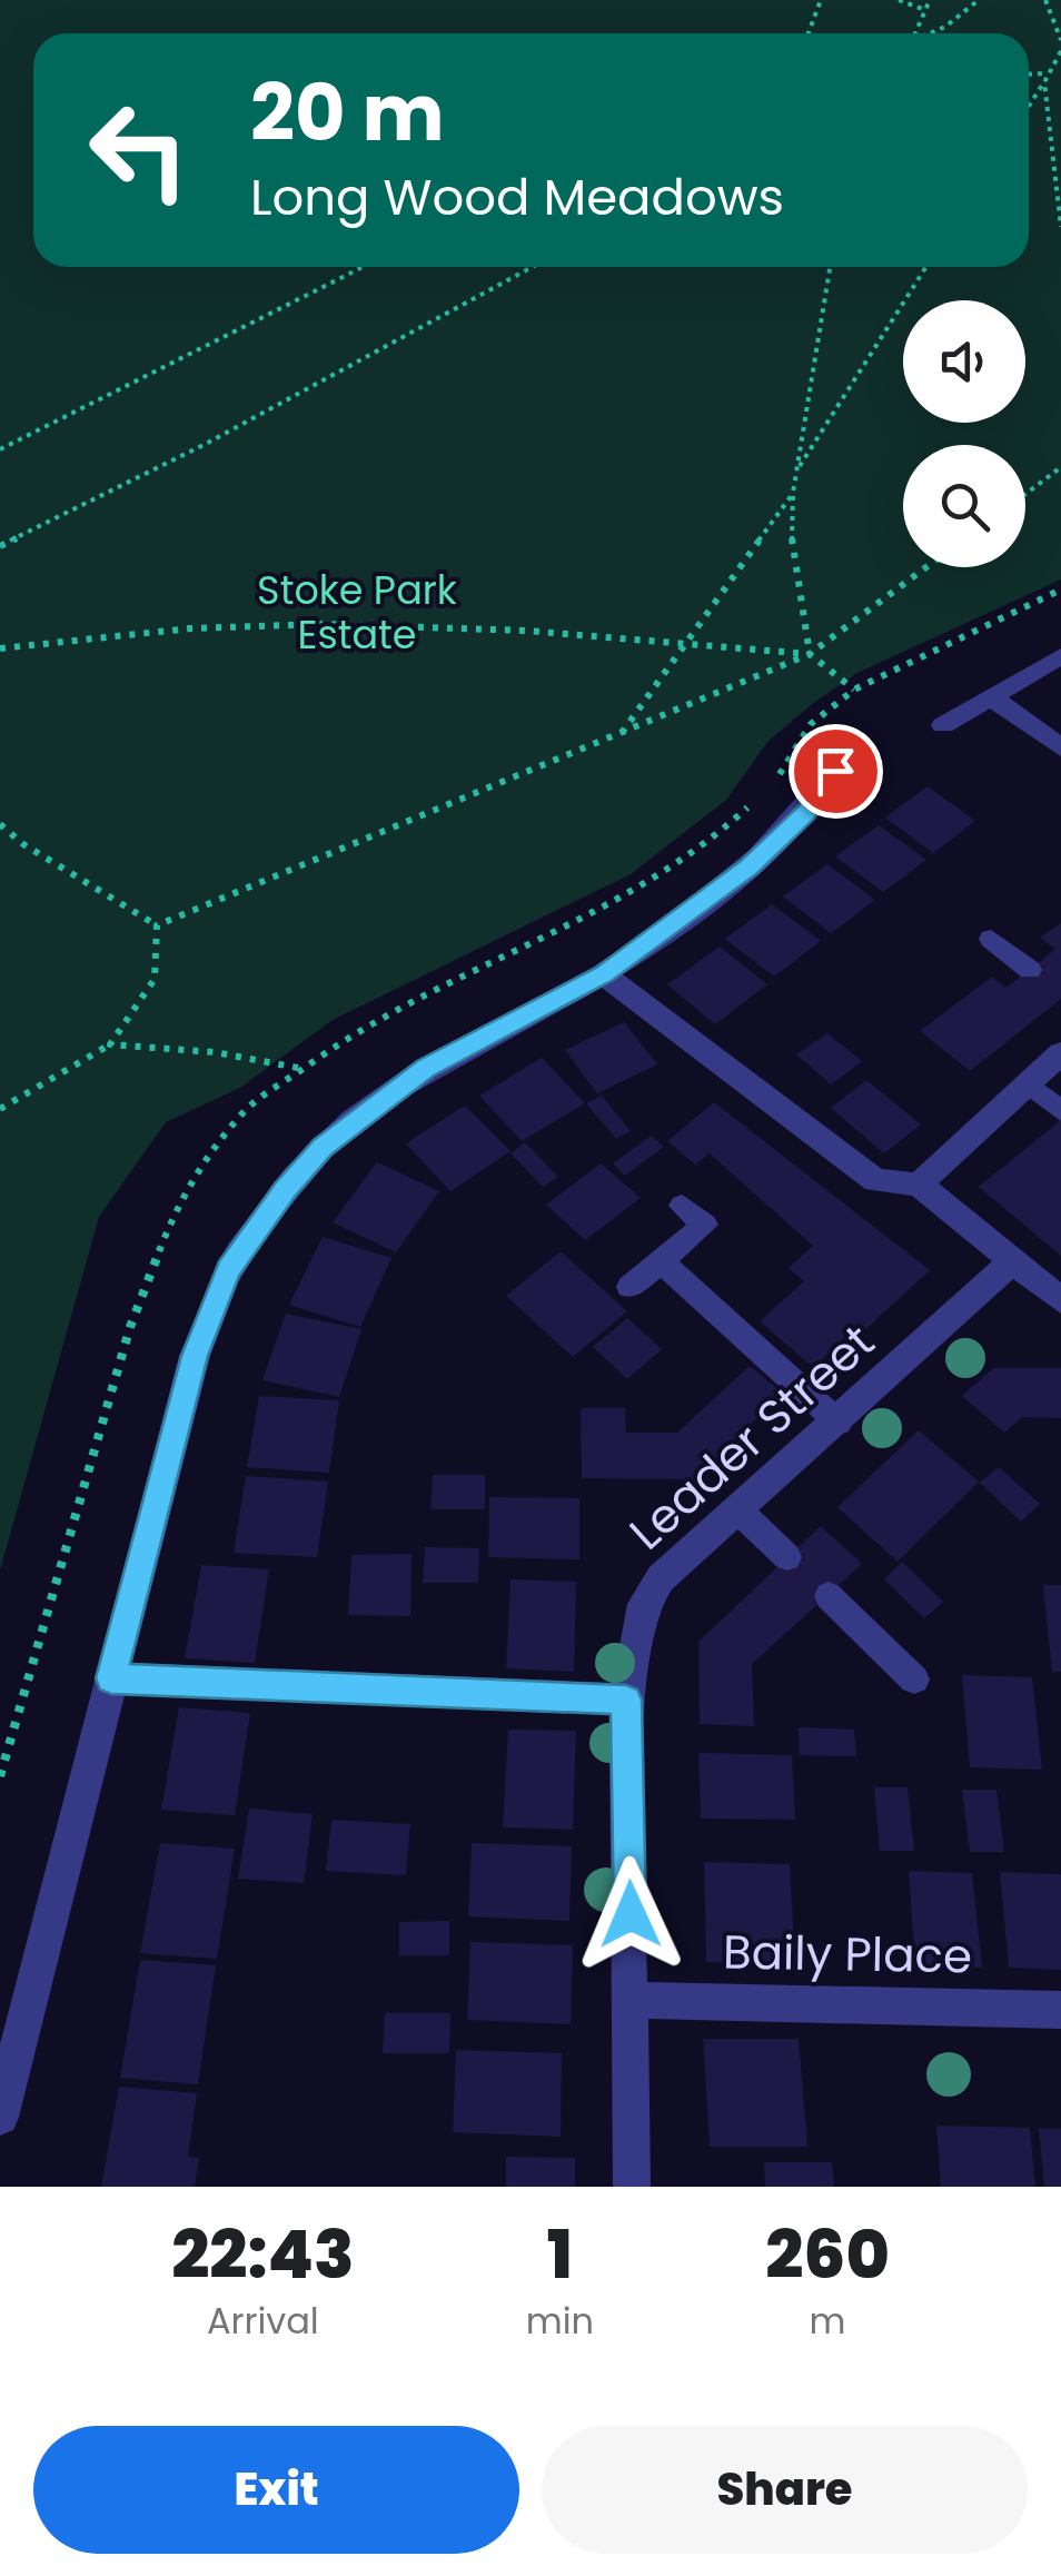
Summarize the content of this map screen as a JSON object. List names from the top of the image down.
{
  "streets": {
    "street": ["Leader Street", "Baily Place"]
  },
  "crossings": [
    ["Leader Street", "Baily Place"]
  ],
  "parks": ["Stoke Park Estate"],
  "page": {
    "turn": ["20 m", "Long Wood Meadows"],
    "eta": [
      "22:43",
      "Arrival",
      "1",
      "min",
      "260",
      "m"
    ],
    "buttons": ["Exit", "Share"]
  }
}
